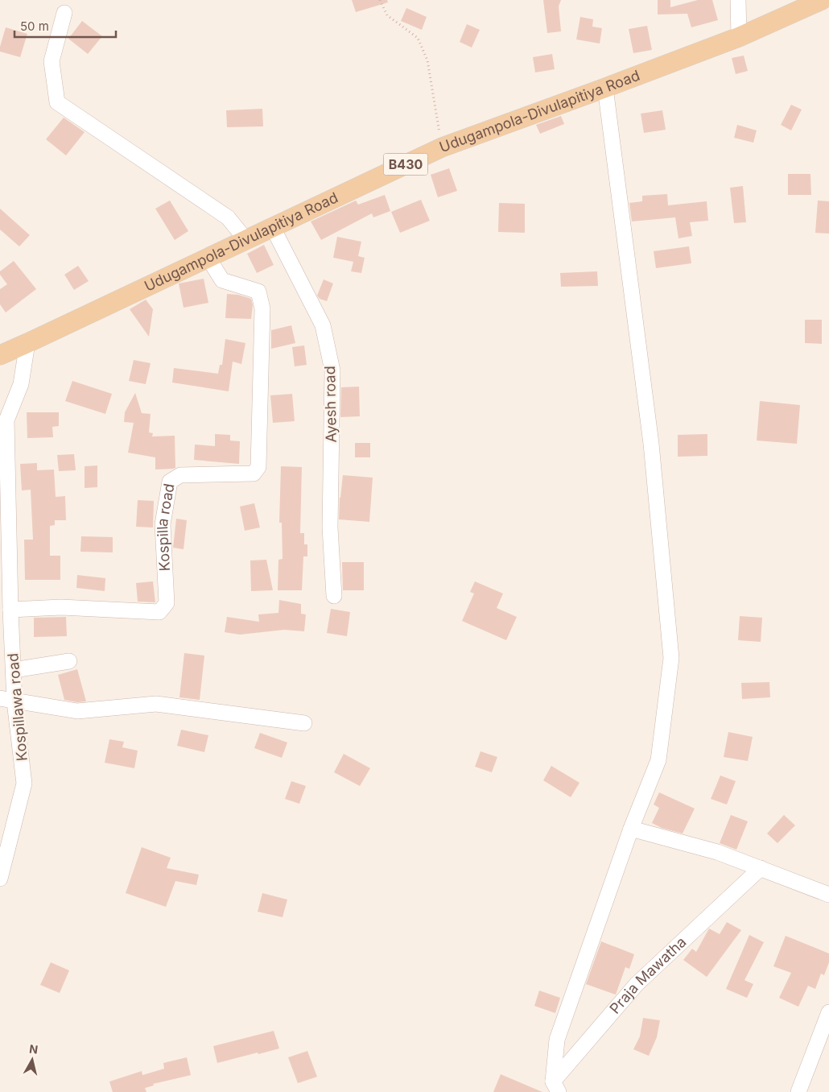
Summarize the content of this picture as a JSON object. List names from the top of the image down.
{
  "streets": {
    "main road": ["Udugampola-Divulapitiya Road", "B430"],
    "street": [
      "Ayesh road",
      "Kospilla road",
      "Kospillawa road",
      "Praja Mawatha"
    ]
  },
  "crossings": [
    ["Udugampola-Divulapitiya Road", "Ayesh road"],
    ["Udugampola-Divulapitiya Road", "Kospilla road"],
    ["Udugampola-Divulapitiya Road", "Kospillawa road"],
    ["Kospilla road", "Kospillawa road"]
  ],
  "scale_bar": "50 m",
  "north": "top"
}
